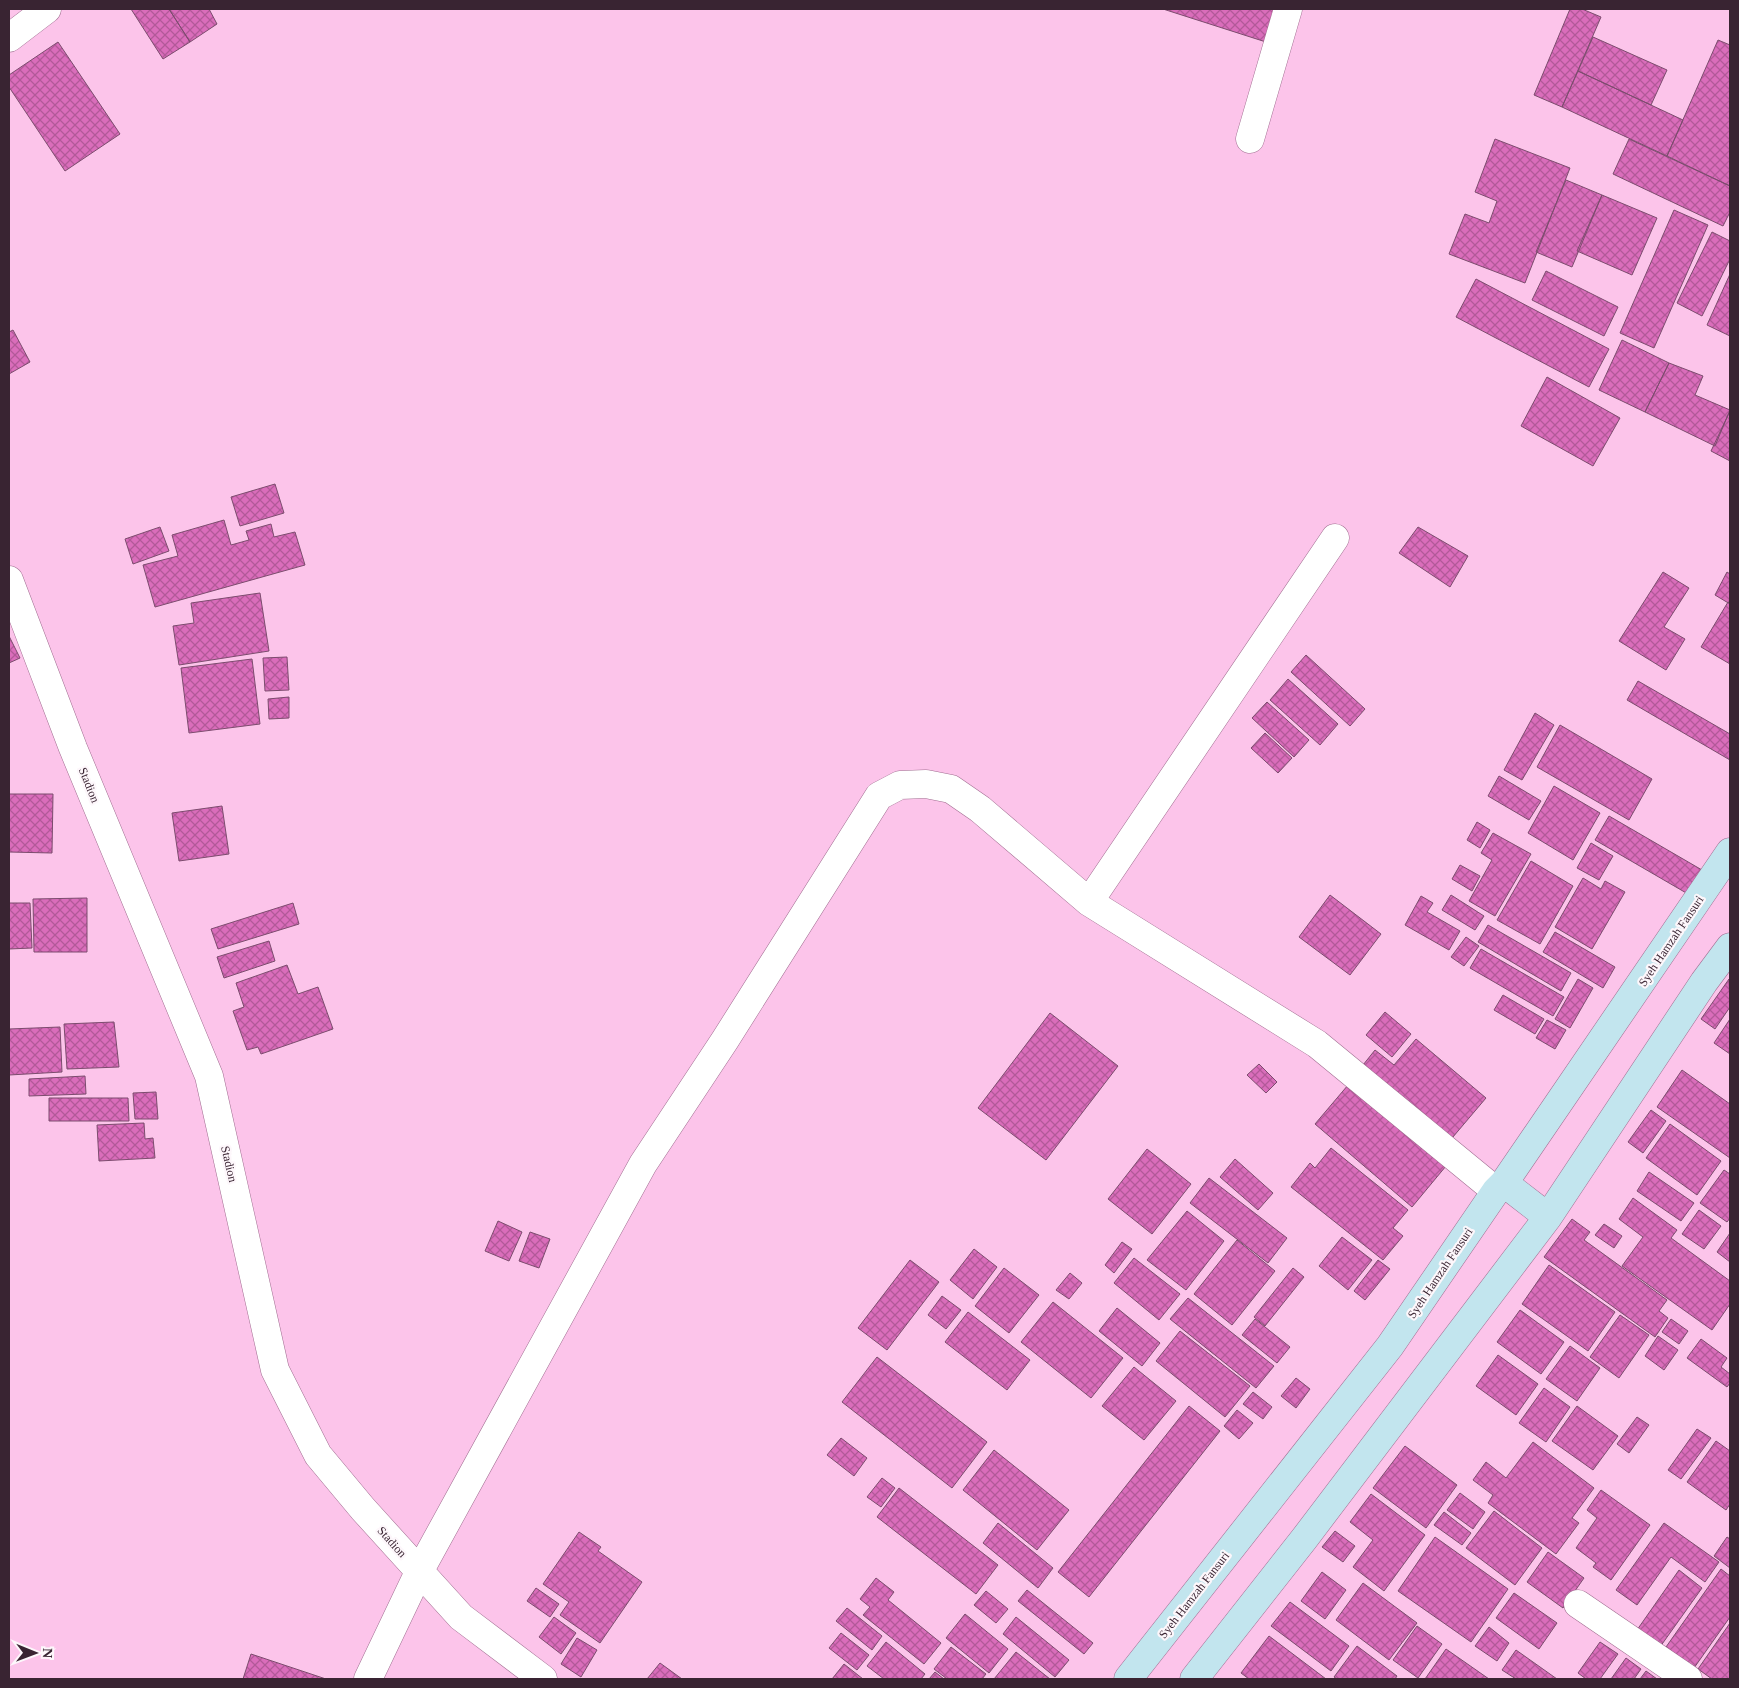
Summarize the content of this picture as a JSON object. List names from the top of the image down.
{
  "streets": {
    "main road": ["Syeh Hamzah Fansuri"],
    "street": ["Stadion"]
  },
  "north": "right"
}
